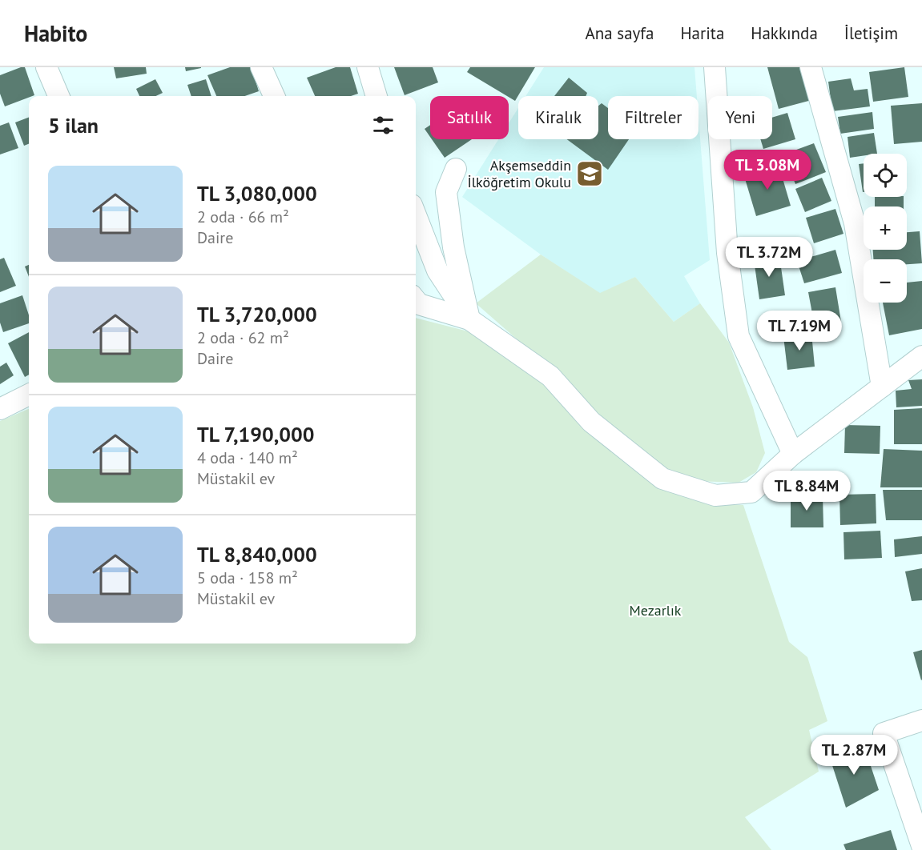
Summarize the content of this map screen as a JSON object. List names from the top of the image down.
{
  "parks": ["Mezarlık"],
  "places": {
    "school or university": ["Akşemseddin İlköğretim Okulu"]
  },
  "page": {
    "header": "Habito",
    "nav": [
      "Ana sayfa",
      "Harita",
      "Hakkında",
      "İletişim"
    ],
    "chip": [
      "Satılık",
      "Kiralık",
      "Filtreler",
      "Yeni"
    ],
    "heading": "5 ilan",
    "price": [
      "TL 3.08M",
      "TL 3.72M",
      "TL 7.19M",
      "TL 8.84M",
      "TL 2.87M"
    ],
    "map_buttons": ["+", "−"],
    "list": [
      {
        "name": "TL 3,080,000",
        "note": "2 oda · 66 m² · Daire"
      },
      {
        "name": "TL 3,720,000",
        "note": "2 oda · 62 m² · Daire"
      },
      {
        "name": "TL 7,190,000",
        "note": "4 oda · 140 m² · Müstakil ev"
      },
      {
        "name": "TL 8,840,000",
        "note": "5 oda · 158 m² · Müstakil ev"
      }
    ]
  }
}
